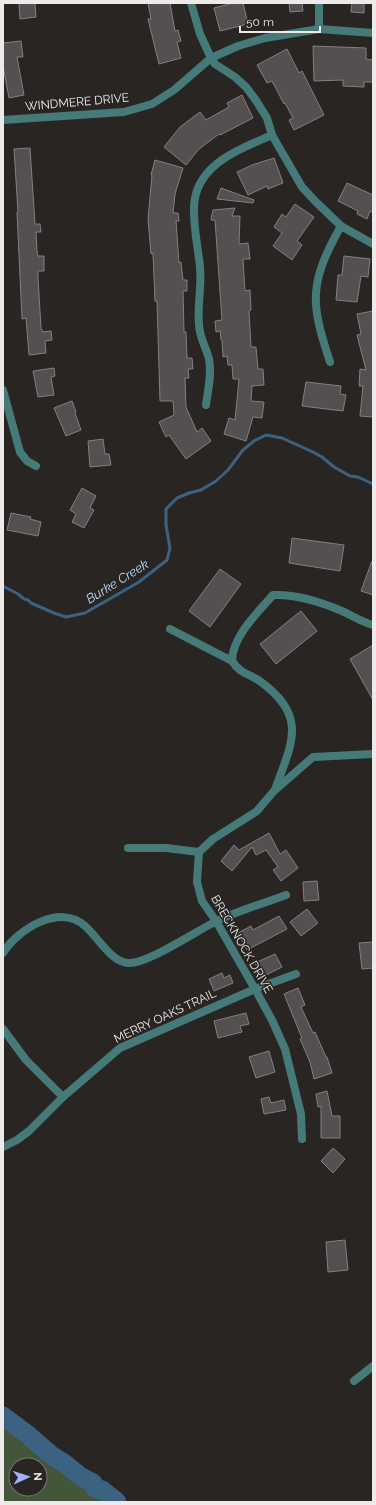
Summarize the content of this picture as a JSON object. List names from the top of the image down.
{
  "streets": {
    "street": ["WINDMERE DRIVE", "BRECKNOCK DRIVE", "MERRY OAKS TRAIL"]
  },
  "crossings": [
    ["BRECKNOCK DRIVE", "MERRY OAKS TRAIL"]
  ],
  "water": ["Burke Creek"],
  "scale_bar": "50 m",
  "north": "right"
}
